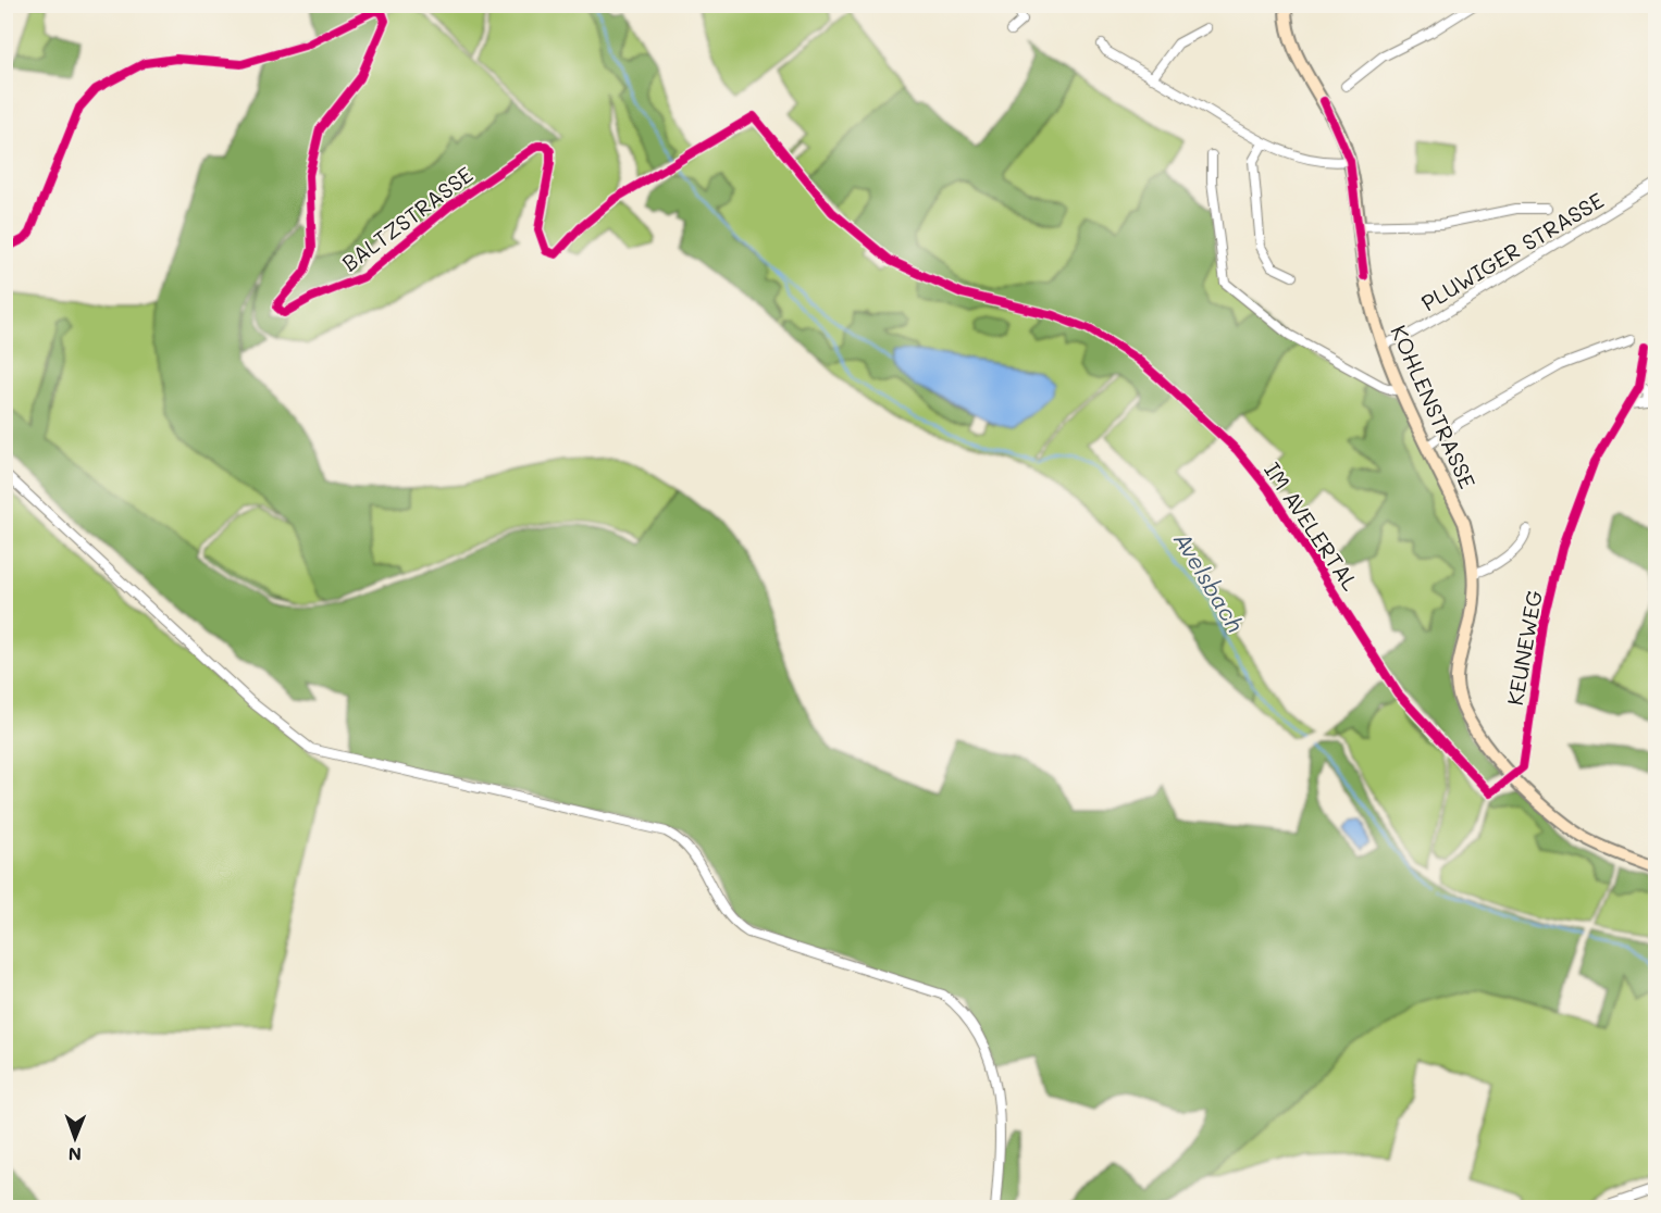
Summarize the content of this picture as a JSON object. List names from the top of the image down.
{
  "streets": {
    "main road": ["KOHLENSTRASSE"],
    "street": [
      "BALTZSTRASSE",
      "PLUWIGER STRASSE",
      "IM AVELERTAL",
      "KEUNEWEG"
    ]
  },
  "crossings": [
    ["BALTZSTRASSE", "IM AVELERTAL"],
    ["PLUWIGER STRASSE", "KOHLENSTRASSE"],
    ["KOHLENSTRASSE", "IM AVELERTAL"],
    ["KOHLENSTRASSE", "KEUNEWEG"],
    ["IM AVELERTAL", "KEUNEWEG"]
  ],
  "water": ["Avelsbach"],
  "north": "bottom"
}
